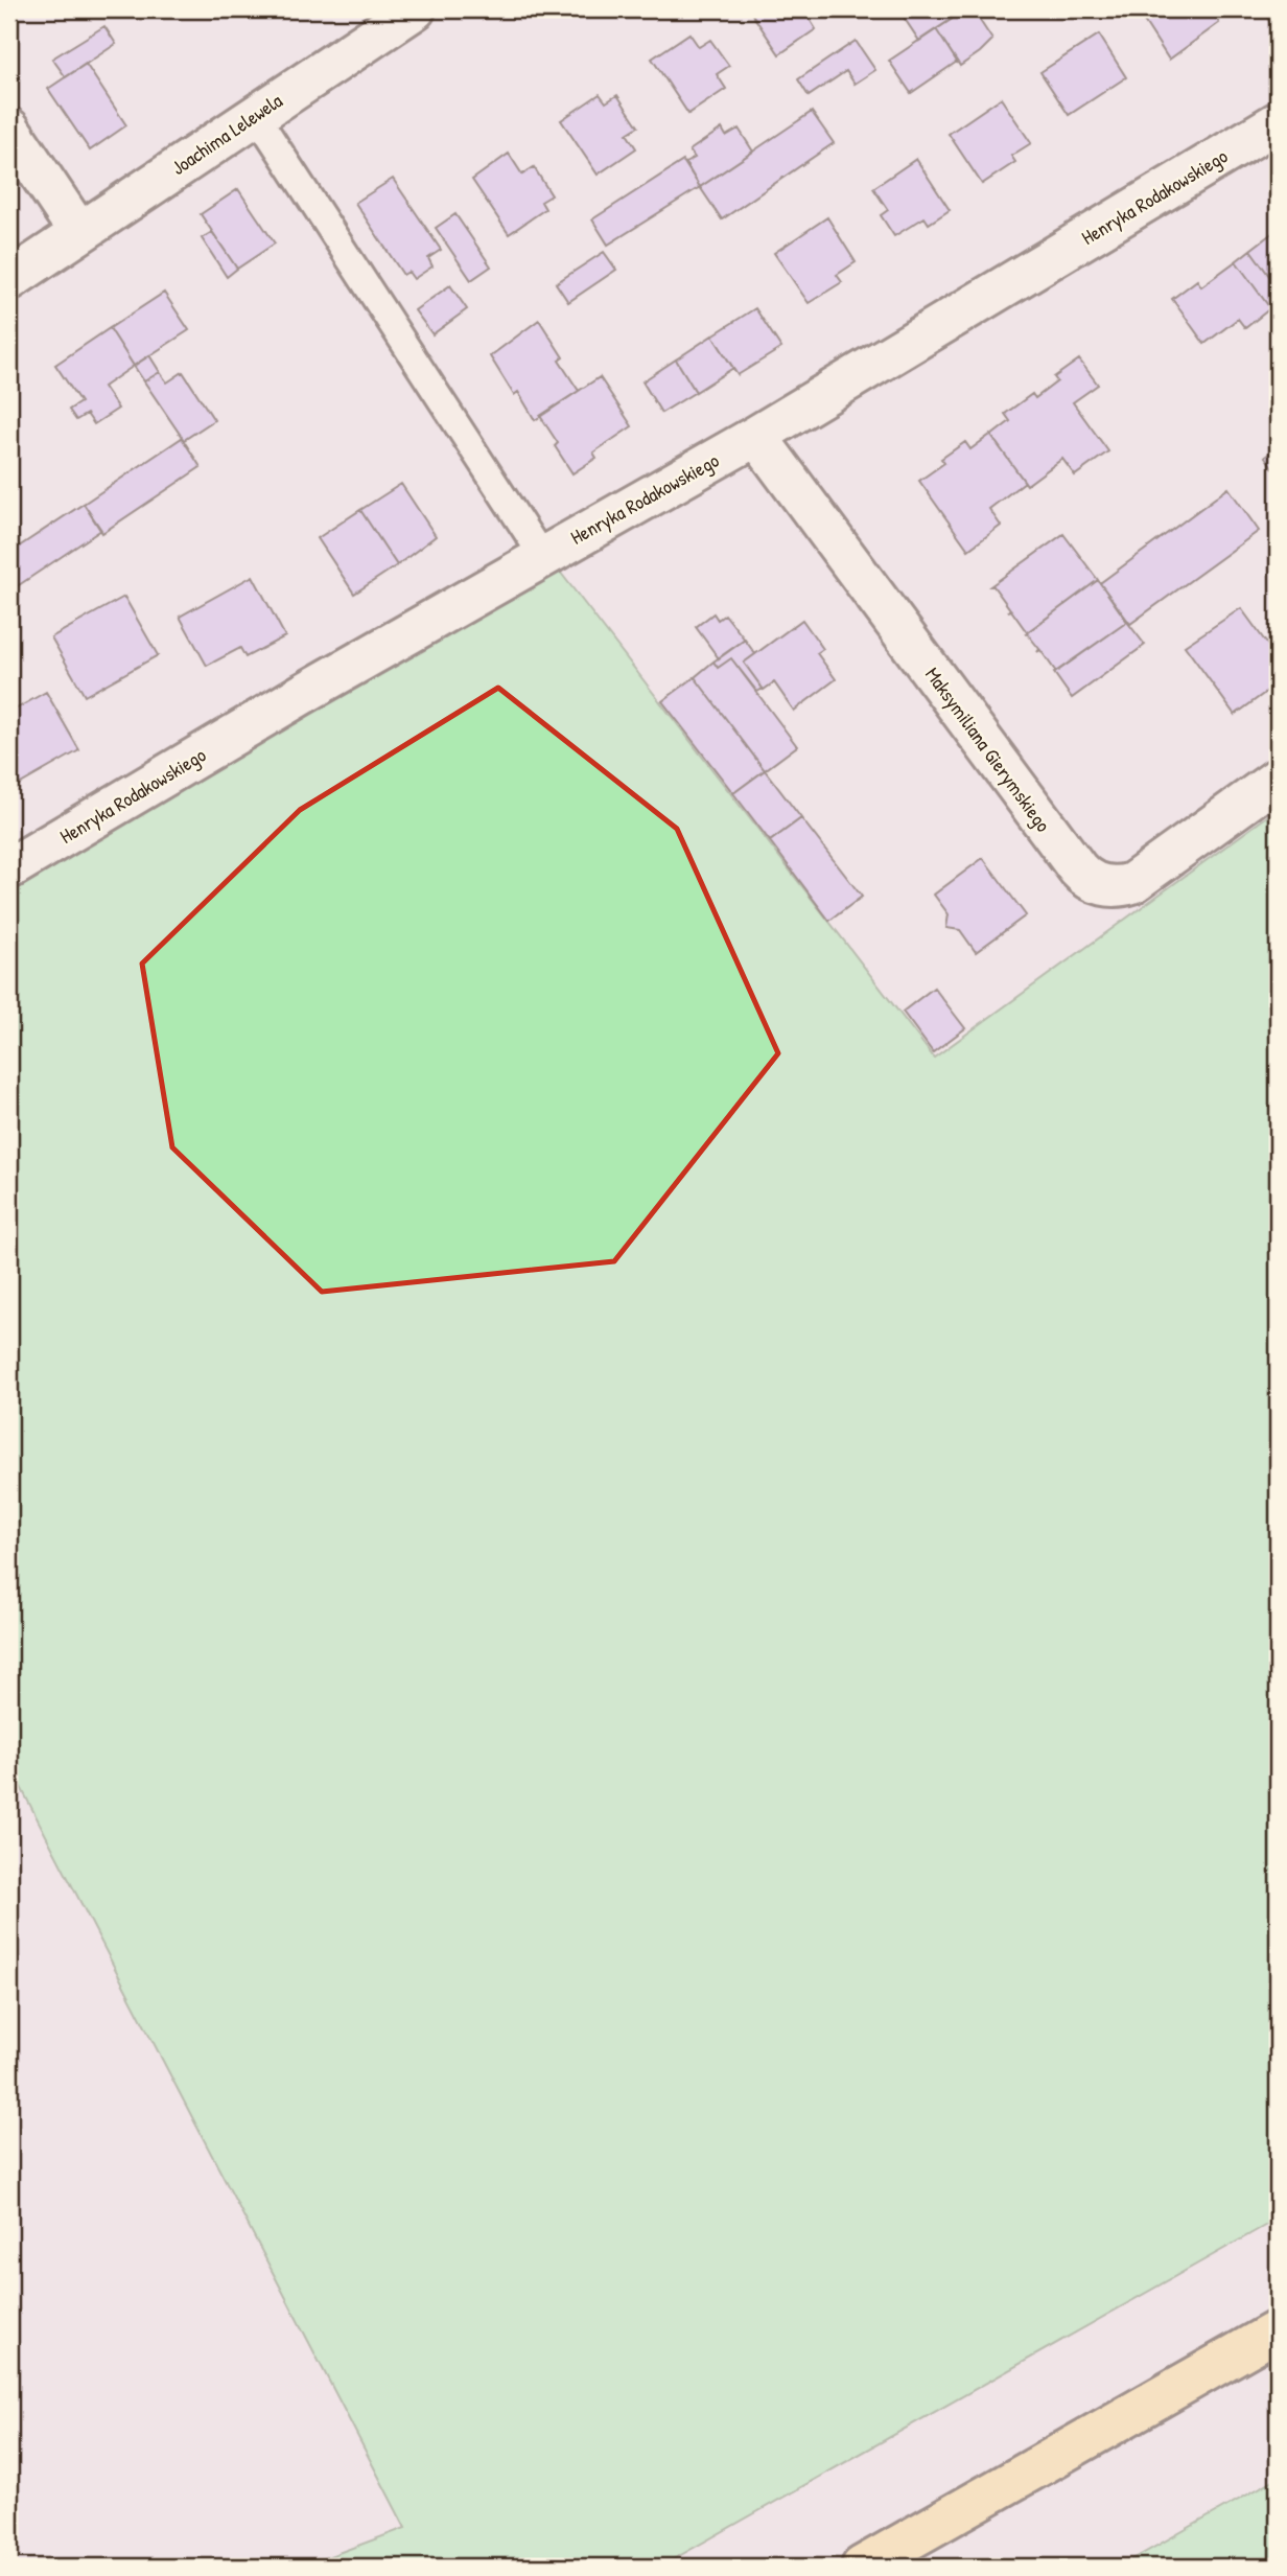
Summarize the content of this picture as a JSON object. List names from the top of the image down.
{
  "streets": {
    "street": ["Joachima Lelewela", "Henryka Rodakowskiego", "Maksymiliana Gierymskiego"]
  },
  "crossings": [
    ["Henryka Rodakowskiego", "Maksymiliana Gierymskiego"]
  ]
}
